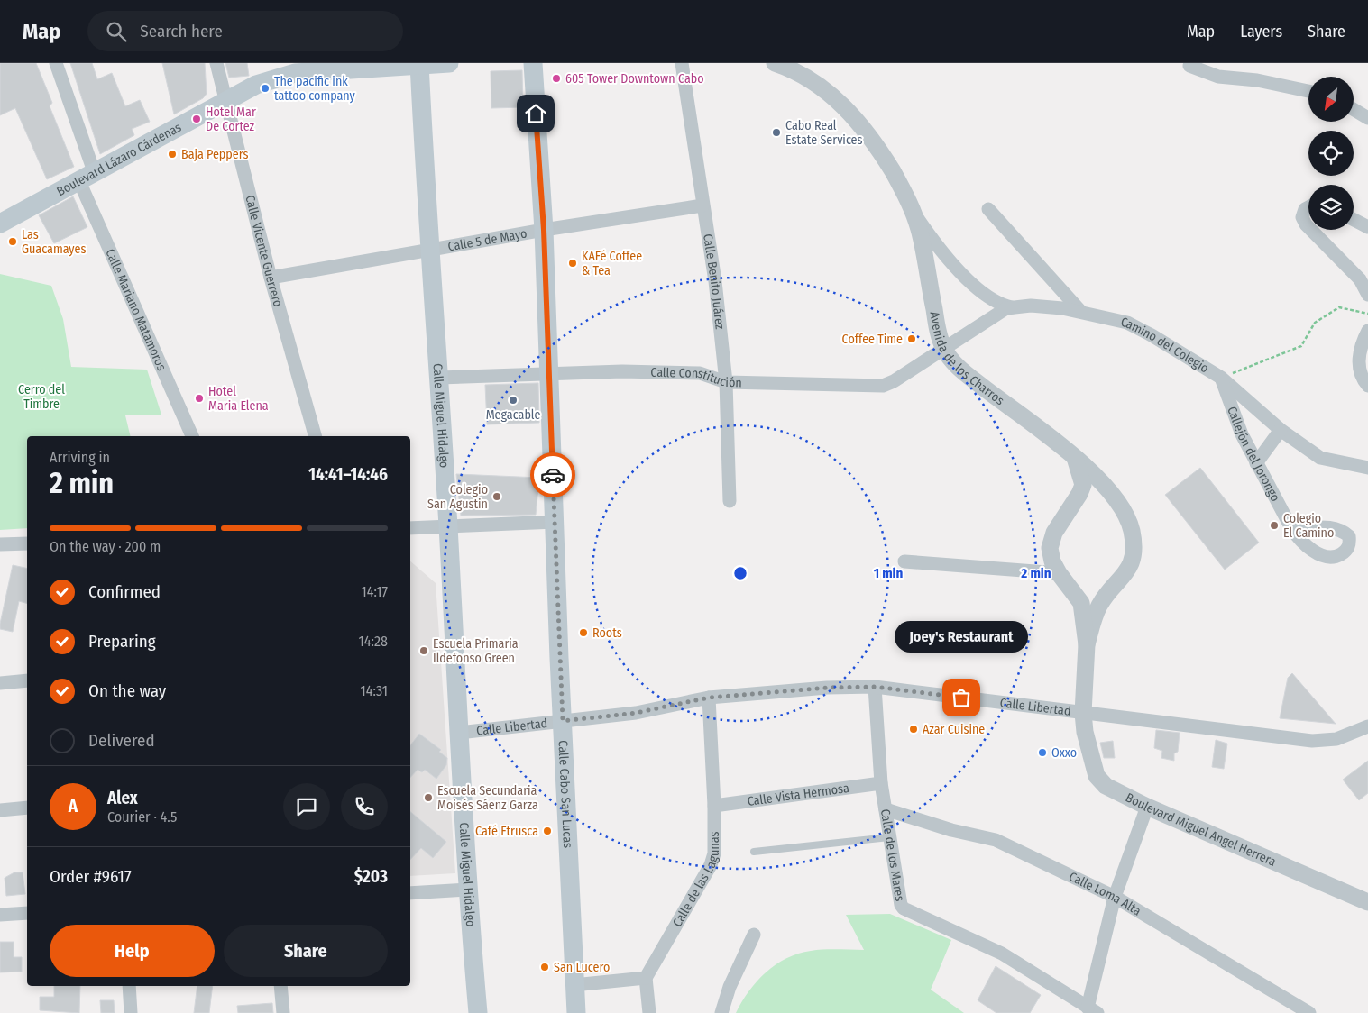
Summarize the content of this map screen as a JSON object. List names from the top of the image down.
{
  "streets": {
    "main road": ["Boulevard Lázaro Cárdenas", "Calle Miguel Hidalgo", "Calle Cabo San Lucas"],
    "street": [
      "Calle 5 de Mayo",
      "Calle Vicente Guerrero",
      "Calle Benito Juárez",
      "Calle Mariano Matamoros",
      "Camino del Colegio",
      "Avenida de los Charros",
      "Calle Constitución",
      "Callejón del Jorongo",
      "Calle Libertad",
      "Calle Vista Hermosa",
      "Boulevard Miguel Angel Herrera",
      "Calle de los Mares",
      "Calle de las Lagunas",
      "Calle Loma Alta"
    ]
  },
  "crossings": [
    ["Boulevard Lázaro Cárdenas", "Calle Vicente Guerrero"],
    ["Boulevard Lázaro Cárdenas", "Calle Mariano Matamoros"],
    ["Boulevard Lázaro Cárdenas", "Calle Miguel Hidalgo"],
    ["Calle 5 de Mayo", "Calle Vicente Guerrero"],
    ["Calle 5 de Mayo", "Calle Benito Juárez"],
    ["Calle 5 de Mayo", "Calle Miguel Hidalgo"],
    ["Calle 5 de Mayo", "Calle Cabo San Lucas"],
    ["Calle Benito Juárez", "Calle Constitución"],
    ["Camino del Colegio", "Avenida de los Charros"],
    ["Camino del Colegio", "Calle Constitución"],
    ["Camino del Colegio", "Callejón del Jorongo"],
    ["Avenida de los Charros", "Calle Constitución"],
    ["Avenida de los Charros", "Calle Libertad"],
    ["Avenida de los Charros", "Boulevard Miguel Angel Herrera"],
    ["Calle Constitución", "Calle Miguel Hidalgo"],
    ["Calle Constitución", "Calle Cabo San Lucas"],
    ["Calle Miguel Hidalgo", "Calle Libertad"],
    ["Calle Libertad", "Calle Cabo San Lucas"],
    ["Calle Libertad", "Boulevard Miguel Angel Herrera"],
    ["Calle Libertad", "Calle de los Mares"],
    ["Calle Libertad", "Calle de las Lagunas"],
    ["Calle Vista Hermosa", "Calle de los Mares"],
    ["Calle Vista Hermosa", "Calle de las Lagunas"],
    ["Calle de los Mares", "Calle Loma Alta"]
  ],
  "parks": ["Cerro del Timbre"],
  "places": [
    "605 Tower Downtown Cabo",
    "The pacific ink tattoo company",
    "Hotel Mar De Cortez",
    "Cabo Real Estate Services",
    "Baja Peppers",
    "Las Guacamayes",
    "KAFé Coffee & Tea",
    "Coffee Time",
    "Hotel Maria Elena",
    "Megacable",
    "Colegio San Agustin",
    "Colegio El Camino",
    "Roots",
    "Escuela Primaria Ildefonso Green",
    "Joey's Restaurant",
    "Azar Cuisine",
    "Oxxo",
    "Escuela Secundaria Moisés Sáenz Garza",
    "Café Etrusca",
    "San Lucero"
  ],
  "north": "bottom left",
  "page": {
    "header": "Map",
    "search": "Search here",
    "nav": ["Map", "Layers", "Share"],
    "heading": ["2 min", "Arriving in", "14:41–14:46"],
    "panel": [
      "Alex",
      "Courier · 4.5",
      "Order #9617",
      "$203"
    ],
    "bar": "On the way · 200 m",
    "list": [
      ["Confirmed", "14:17"],
      ["Preparing", "14:28"],
      ["On the way", "14:31"],
      "Delivered"
    ],
    "bubble": "Joey's Restaurant",
    "round": "A",
    "buttons": ["Help", "Share"]
  },
  "rings": ["1 min", "2 min"]
}
